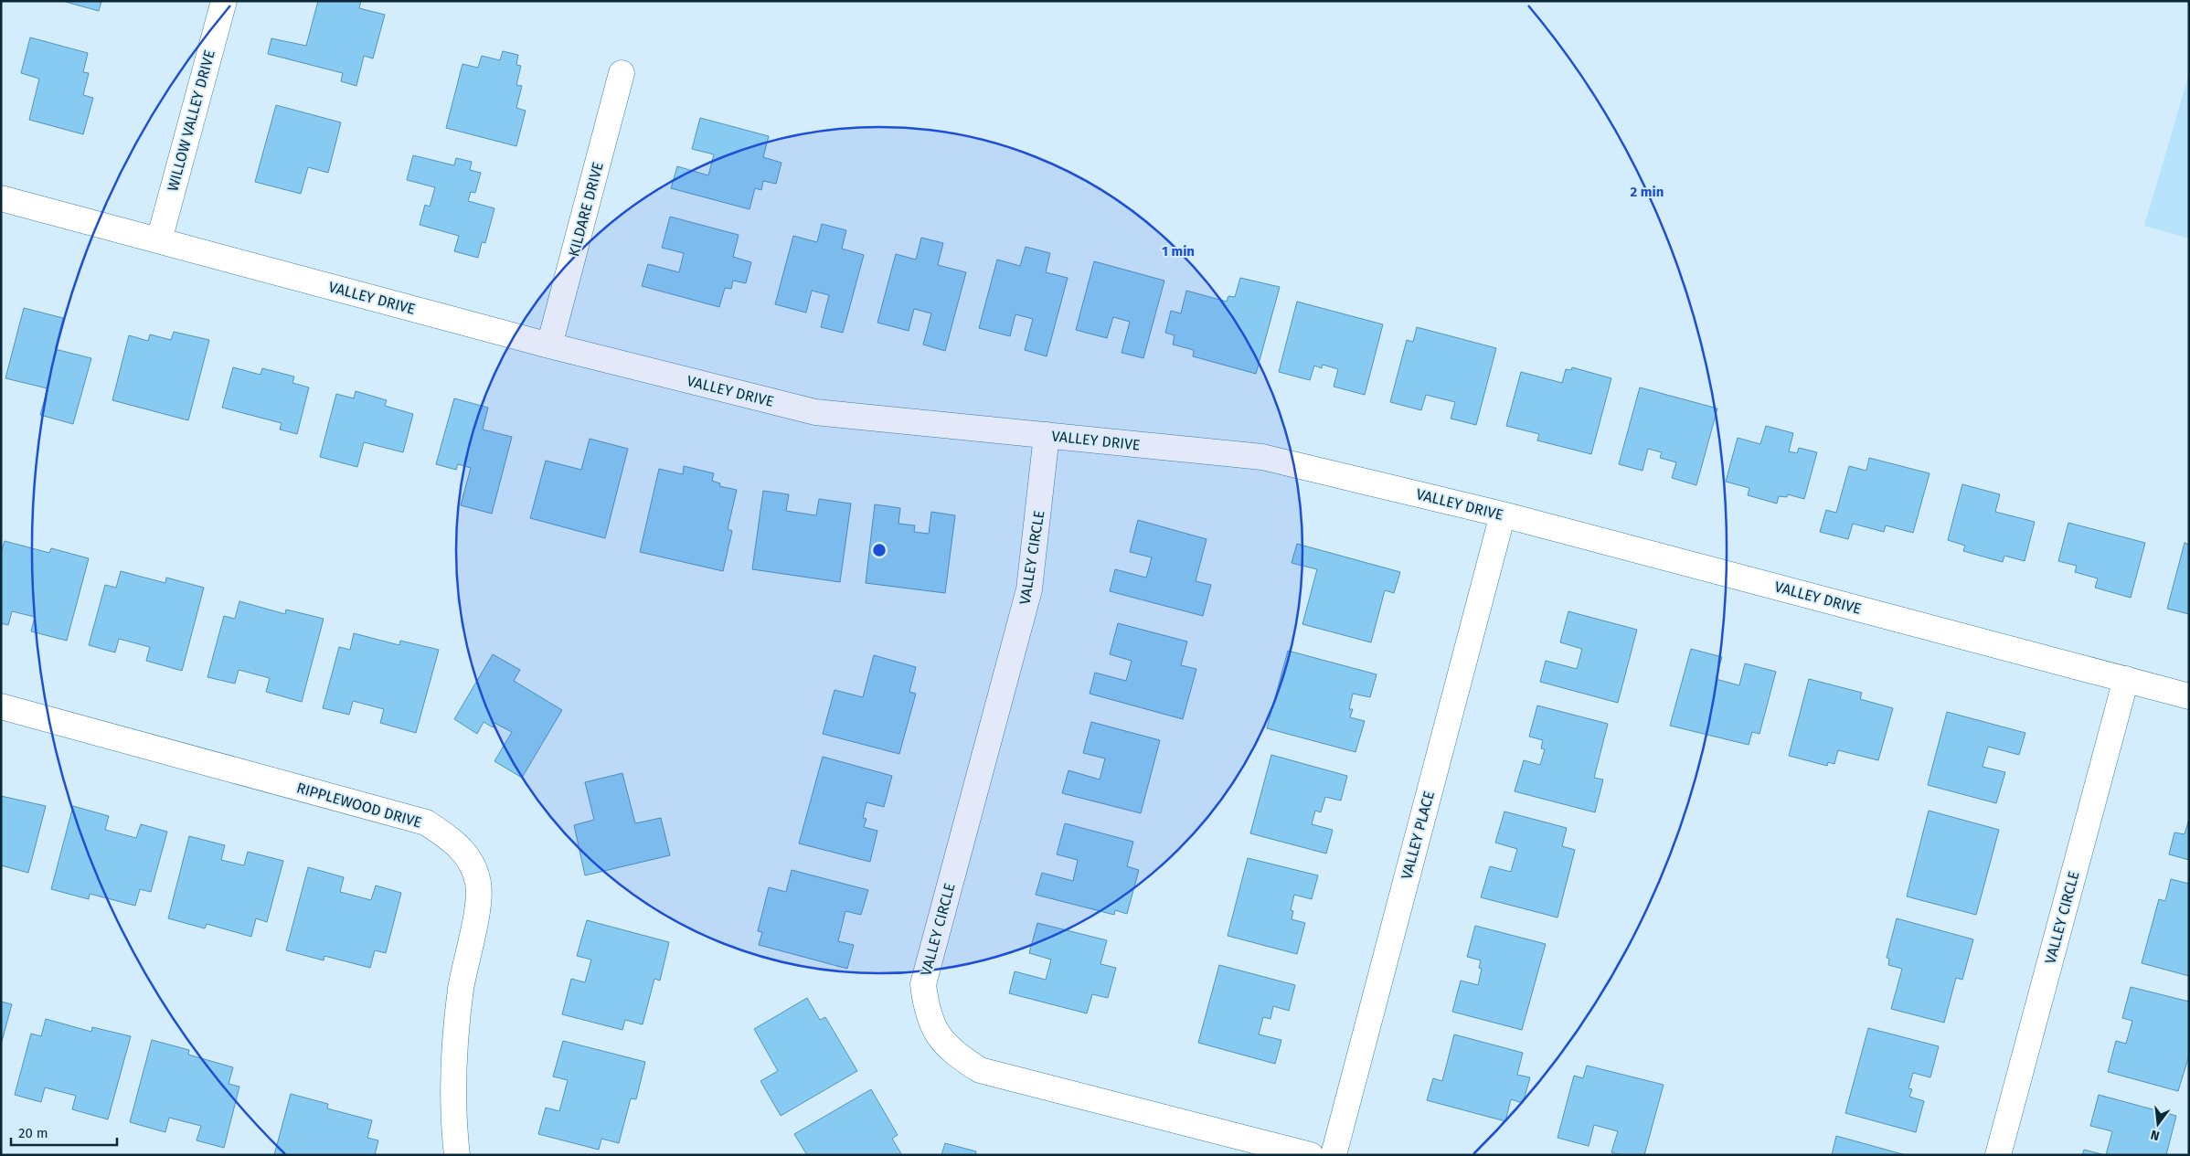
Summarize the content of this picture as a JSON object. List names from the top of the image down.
{
  "streets": {
    "street": [
      "WILLOW VALLEY DRIVE",
      "KILDARE DRIVE",
      "VALLEY DRIVE",
      "VALLEY CIRCLE",
      "RIPPLEWOOD DRIVE",
      "VALLEY PLACE"
    ]
  },
  "crossings": [
    ["WILLOW VALLEY DRIVE", "VALLEY DRIVE"],
    ["KILDARE DRIVE", "VALLEY DRIVE"],
    ["VALLEY DRIVE", "VALLEY CIRCLE"],
    ["VALLEY DRIVE", "VALLEY PLACE"]
  ],
  "scale_bar": "20 m",
  "north": "bottom",
  "rings": ["2 min", "1 min"]
}
